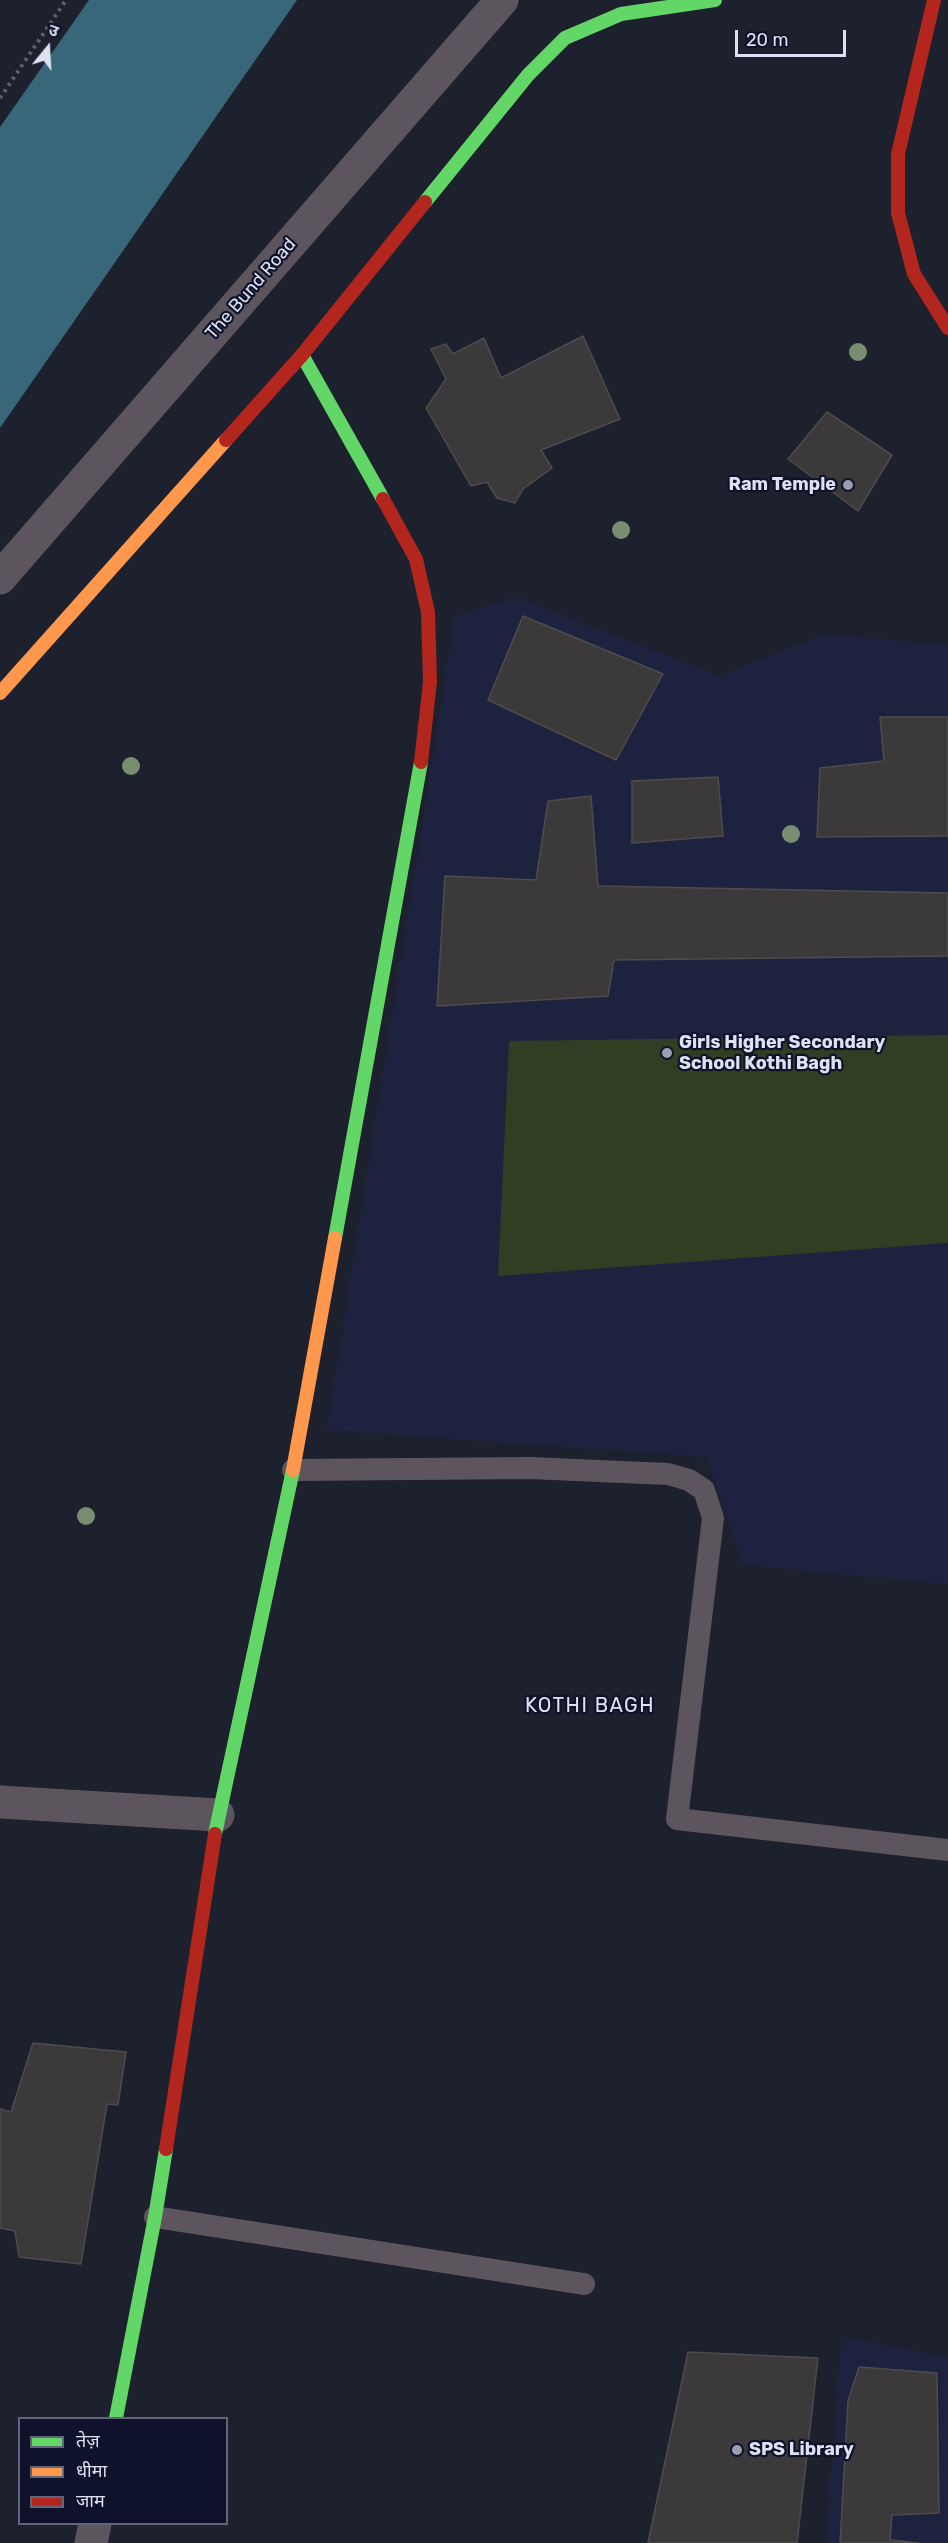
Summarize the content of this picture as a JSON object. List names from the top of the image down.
{
  "streets": {
    "street": ["The Bund Road"]
  },
  "districts": ["KOTHI BAGH"],
  "places": ["Ram Temple", "Girls Higher Secondary School Kothi Bagh", "SPS Library"],
  "legend": ["तेज़", "धीमा", "जाम"],
  "scale_bar": "20 m",
  "north": "top"
}
